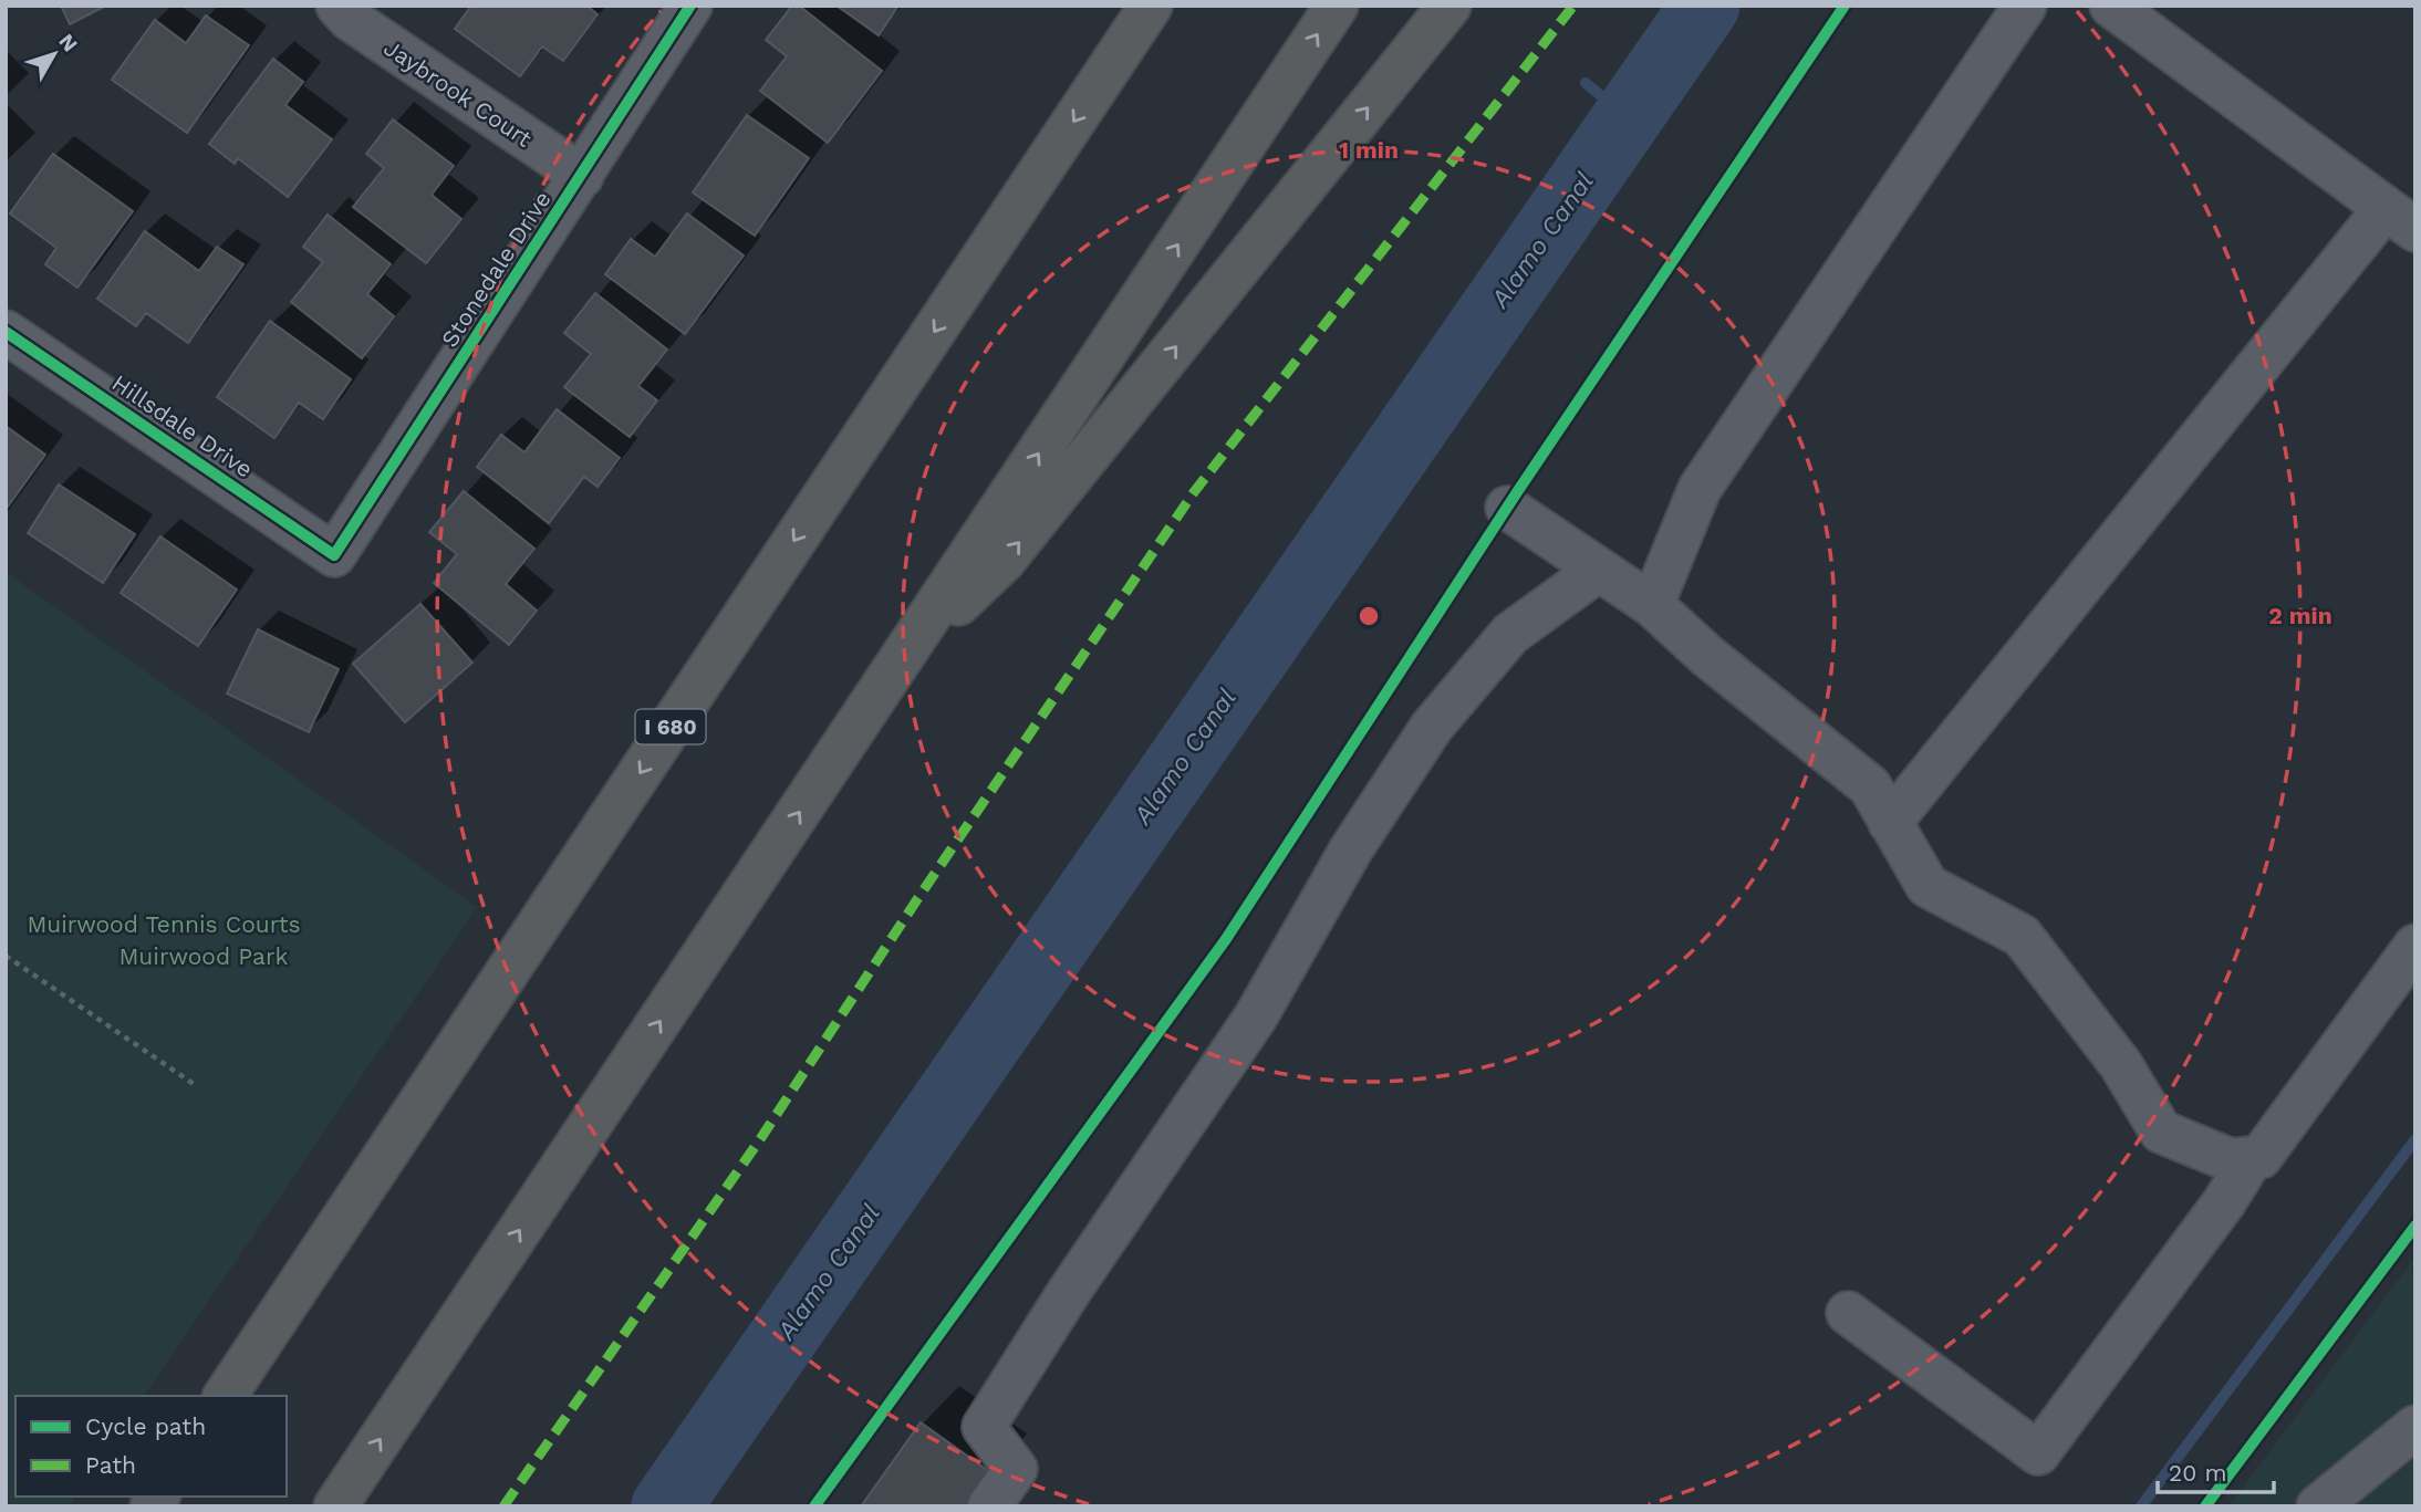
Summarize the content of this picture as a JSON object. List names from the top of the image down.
{
  "streets": {
    "highway": ["I 680"],
    "street": ["Jaybrook Court", "Stonedale Drive", "Hillsdale Drive"]
  },
  "crossings": [
    ["Jaybrook Court", "Stonedale Drive"],
    ["Stonedale Drive", "Hillsdale Drive"]
  ],
  "water": ["Alamo Canal"],
  "parks": ["Muirwood Tennis Courts", "Muirwood Park"],
  "legend": ["Cycle path", "Path"],
  "scale_bar": "20 m",
  "north": "top right",
  "rings": ["1 min", "2 min"]
}
